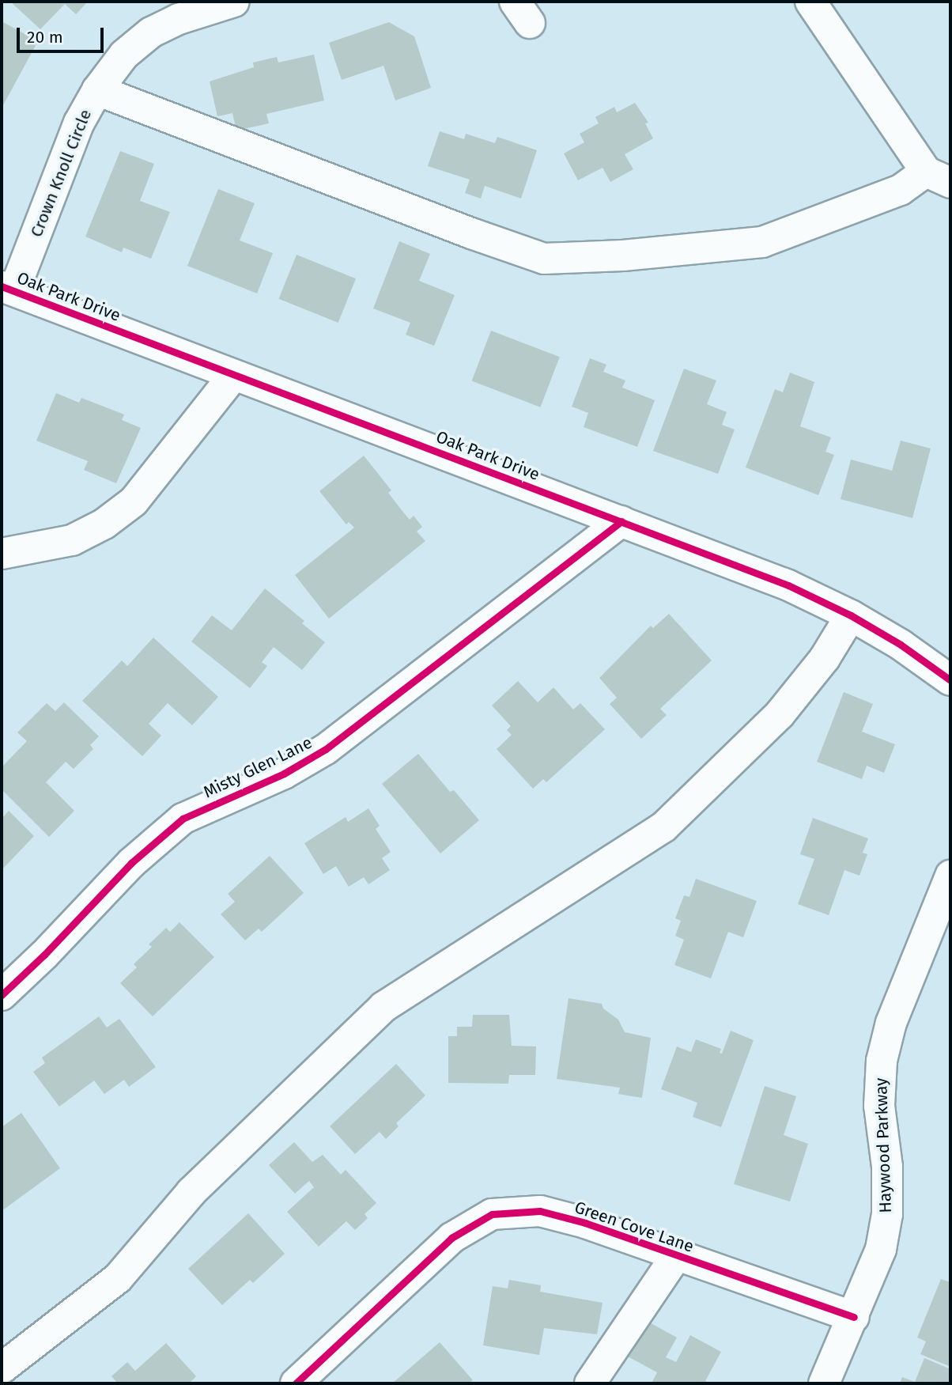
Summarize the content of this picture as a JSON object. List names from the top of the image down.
{
  "streets": {
    "street": [
      "Crown Knoll Circle",
      "Oak Park Drive",
      "Misty Glen Lane",
      "Haywood Parkway",
      "Green Cove Lane"
    ]
  },
  "crossings": [
    ["Crown Knoll Circle", "Oak Park Drive"],
    ["Oak Park Drive", "Misty Glen Lane"],
    ["Haywood Parkway", "Green Cove Lane"]
  ],
  "scale_bar": "20 m"
}
